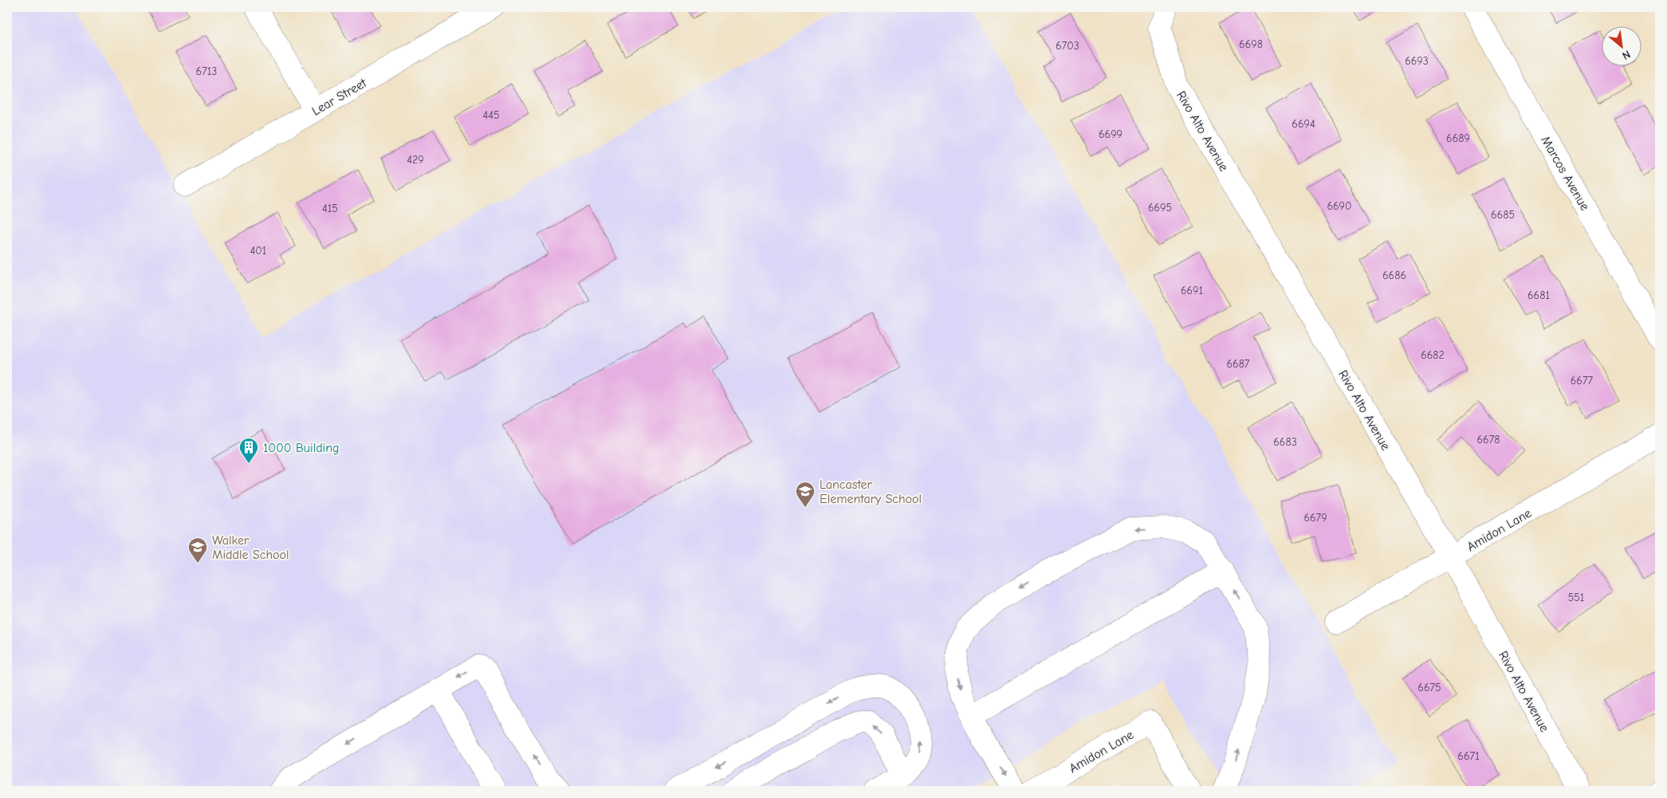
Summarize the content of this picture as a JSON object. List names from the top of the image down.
{
  "streets": {
    "street": [
      "Lear Street",
      "Rivo Alto Avenue",
      "Marcos Avenue",
      "Amidon Lane"
    ]
  },
  "crossings": [
    ["Rivo Alto Avenue", "Amidon Lane"]
  ],
  "places": {
    "building": ["1000 Building"],
    "school or university": ["Lancaster Elementary School", "Walker Middle School"]
  },
  "house_numbers": [
    "6698",
    "6703",
    "6693",
    "6713",
    "445",
    "6694",
    "6699",
    "6689",
    "429",
    "6690",
    "6695",
    "415",
    "6685",
    "401",
    "6686",
    "6691",
    "6681",
    "6682",
    "6687",
    "6677",
    "6678",
    "6683",
    "6679",
    "551",
    "6675",
    "6671"
  ],
  "north": "bottom right"
}
